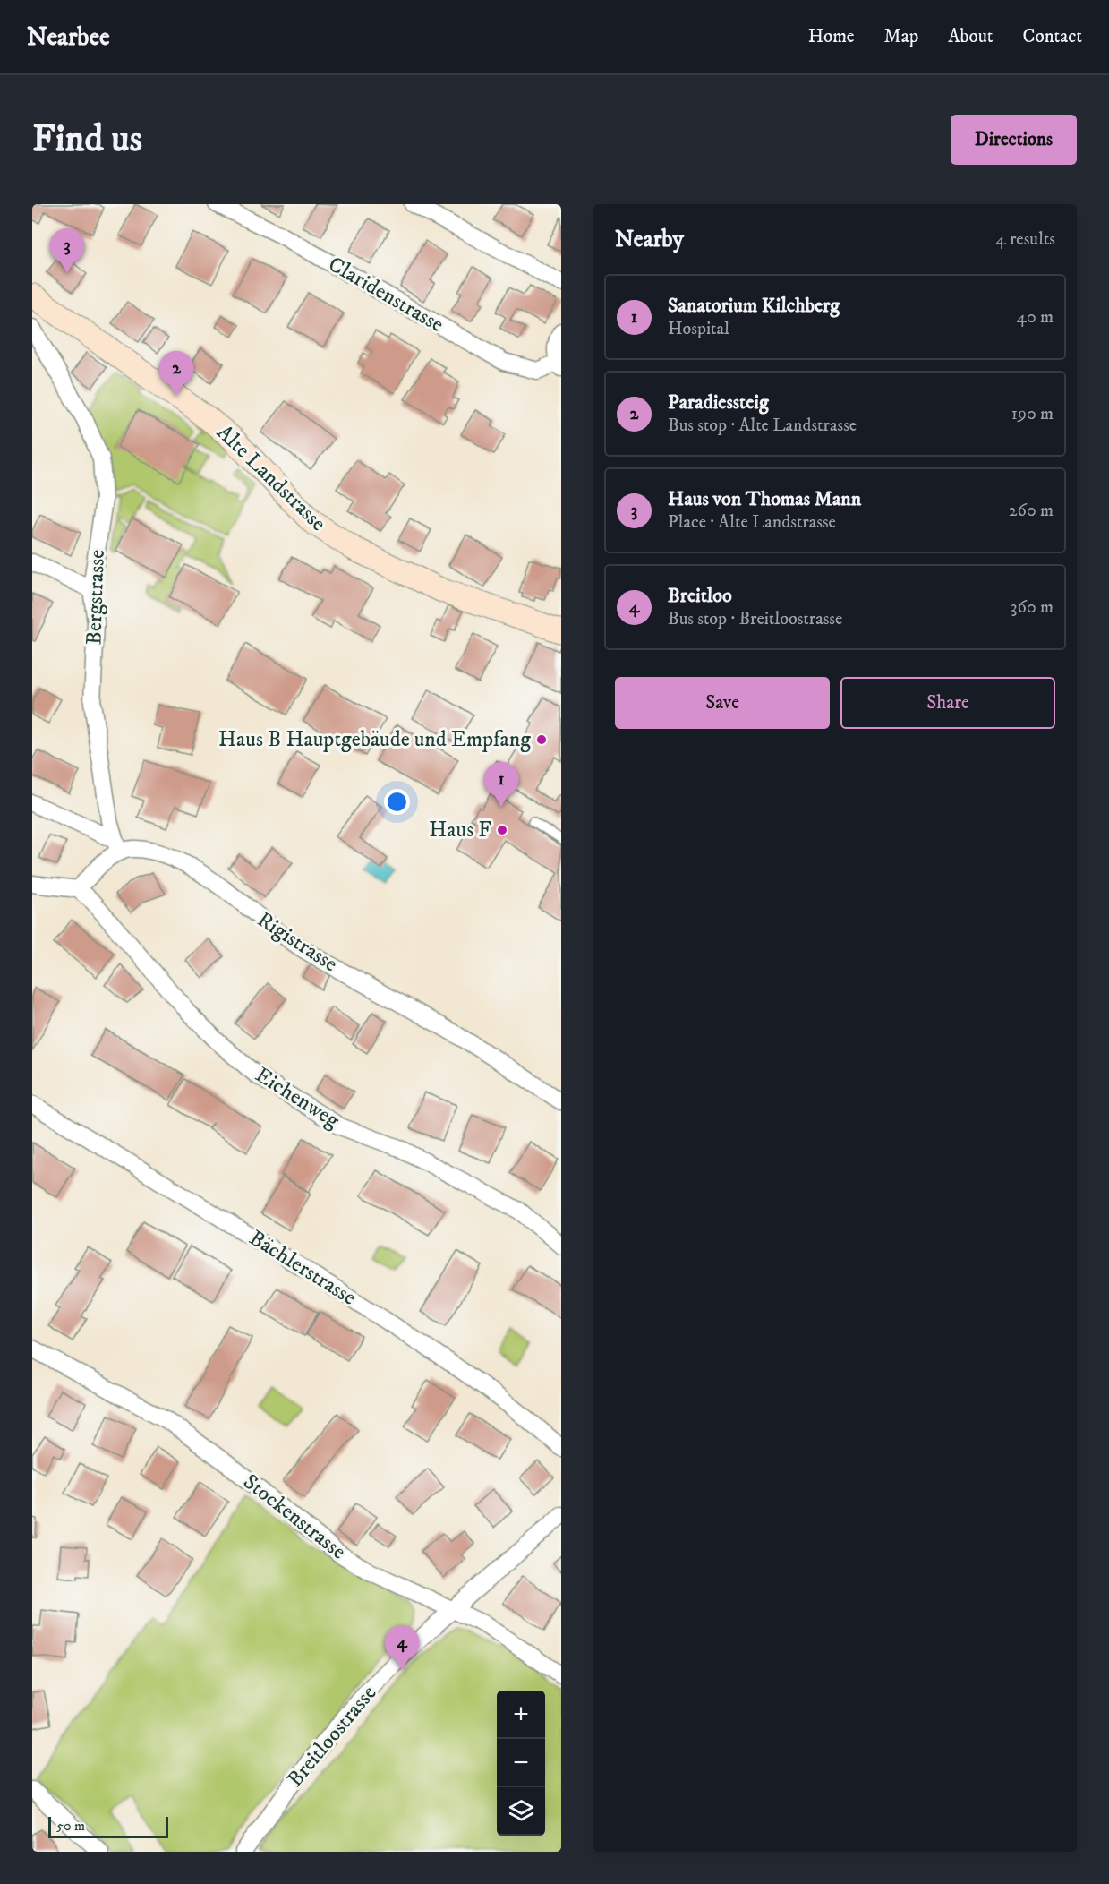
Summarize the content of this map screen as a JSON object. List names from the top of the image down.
{
  "streets": {
    "street": [
      "Claridenstrasse",
      "Alte Landstrasse",
      "Bergstrasse",
      "Rigistrasse",
      "Eichenweg",
      "Bächlerstrasse",
      "Stockenstrasse",
      "Breitloostrasse"
    ]
  },
  "crossings": [
    ["Bergstrasse", "Rigistrasse"],
    ["Stockenstrasse", "Breitloostrasse"]
  ],
  "places": ["Haus B Hauptgebäude und Empfang", "Haus F"],
  "scale_bar": "50 m",
  "page": {
    "header": "Nearbee",
    "nav": [
      "Home",
      "Map",
      "About",
      "Contact"
    ],
    "buttons": [
      "Directions",
      ["Save", "Share"]
    ],
    "title": "Find us",
    "heading": ["Nearby", "4 results"],
    "pins": [
      "3",
      "2",
      "1",
      "4"
    ],
    "list": [
      {
        "mark": "1",
        "name": "Sanatorium Kilchberg",
        "note": "Hospital",
        "value": "40 m"
      },
      {
        "mark": "2",
        "name": "Paradiessteig",
        "note": "Bus stop · Alte Landstrasse",
        "value": "190 m"
      },
      {
        "mark": "3",
        "name": "Haus von Thomas Mann",
        "note": "Place · Alte Landstrasse",
        "value": "260 m"
      },
      {
        "mark": "4",
        "name": "Breitloo",
        "note": "Bus stop · Breitloostrasse",
        "value": "360 m"
      }
    ],
    "map_buttons": ["+", "−"],
    "scale": "50 m"
  }
}
